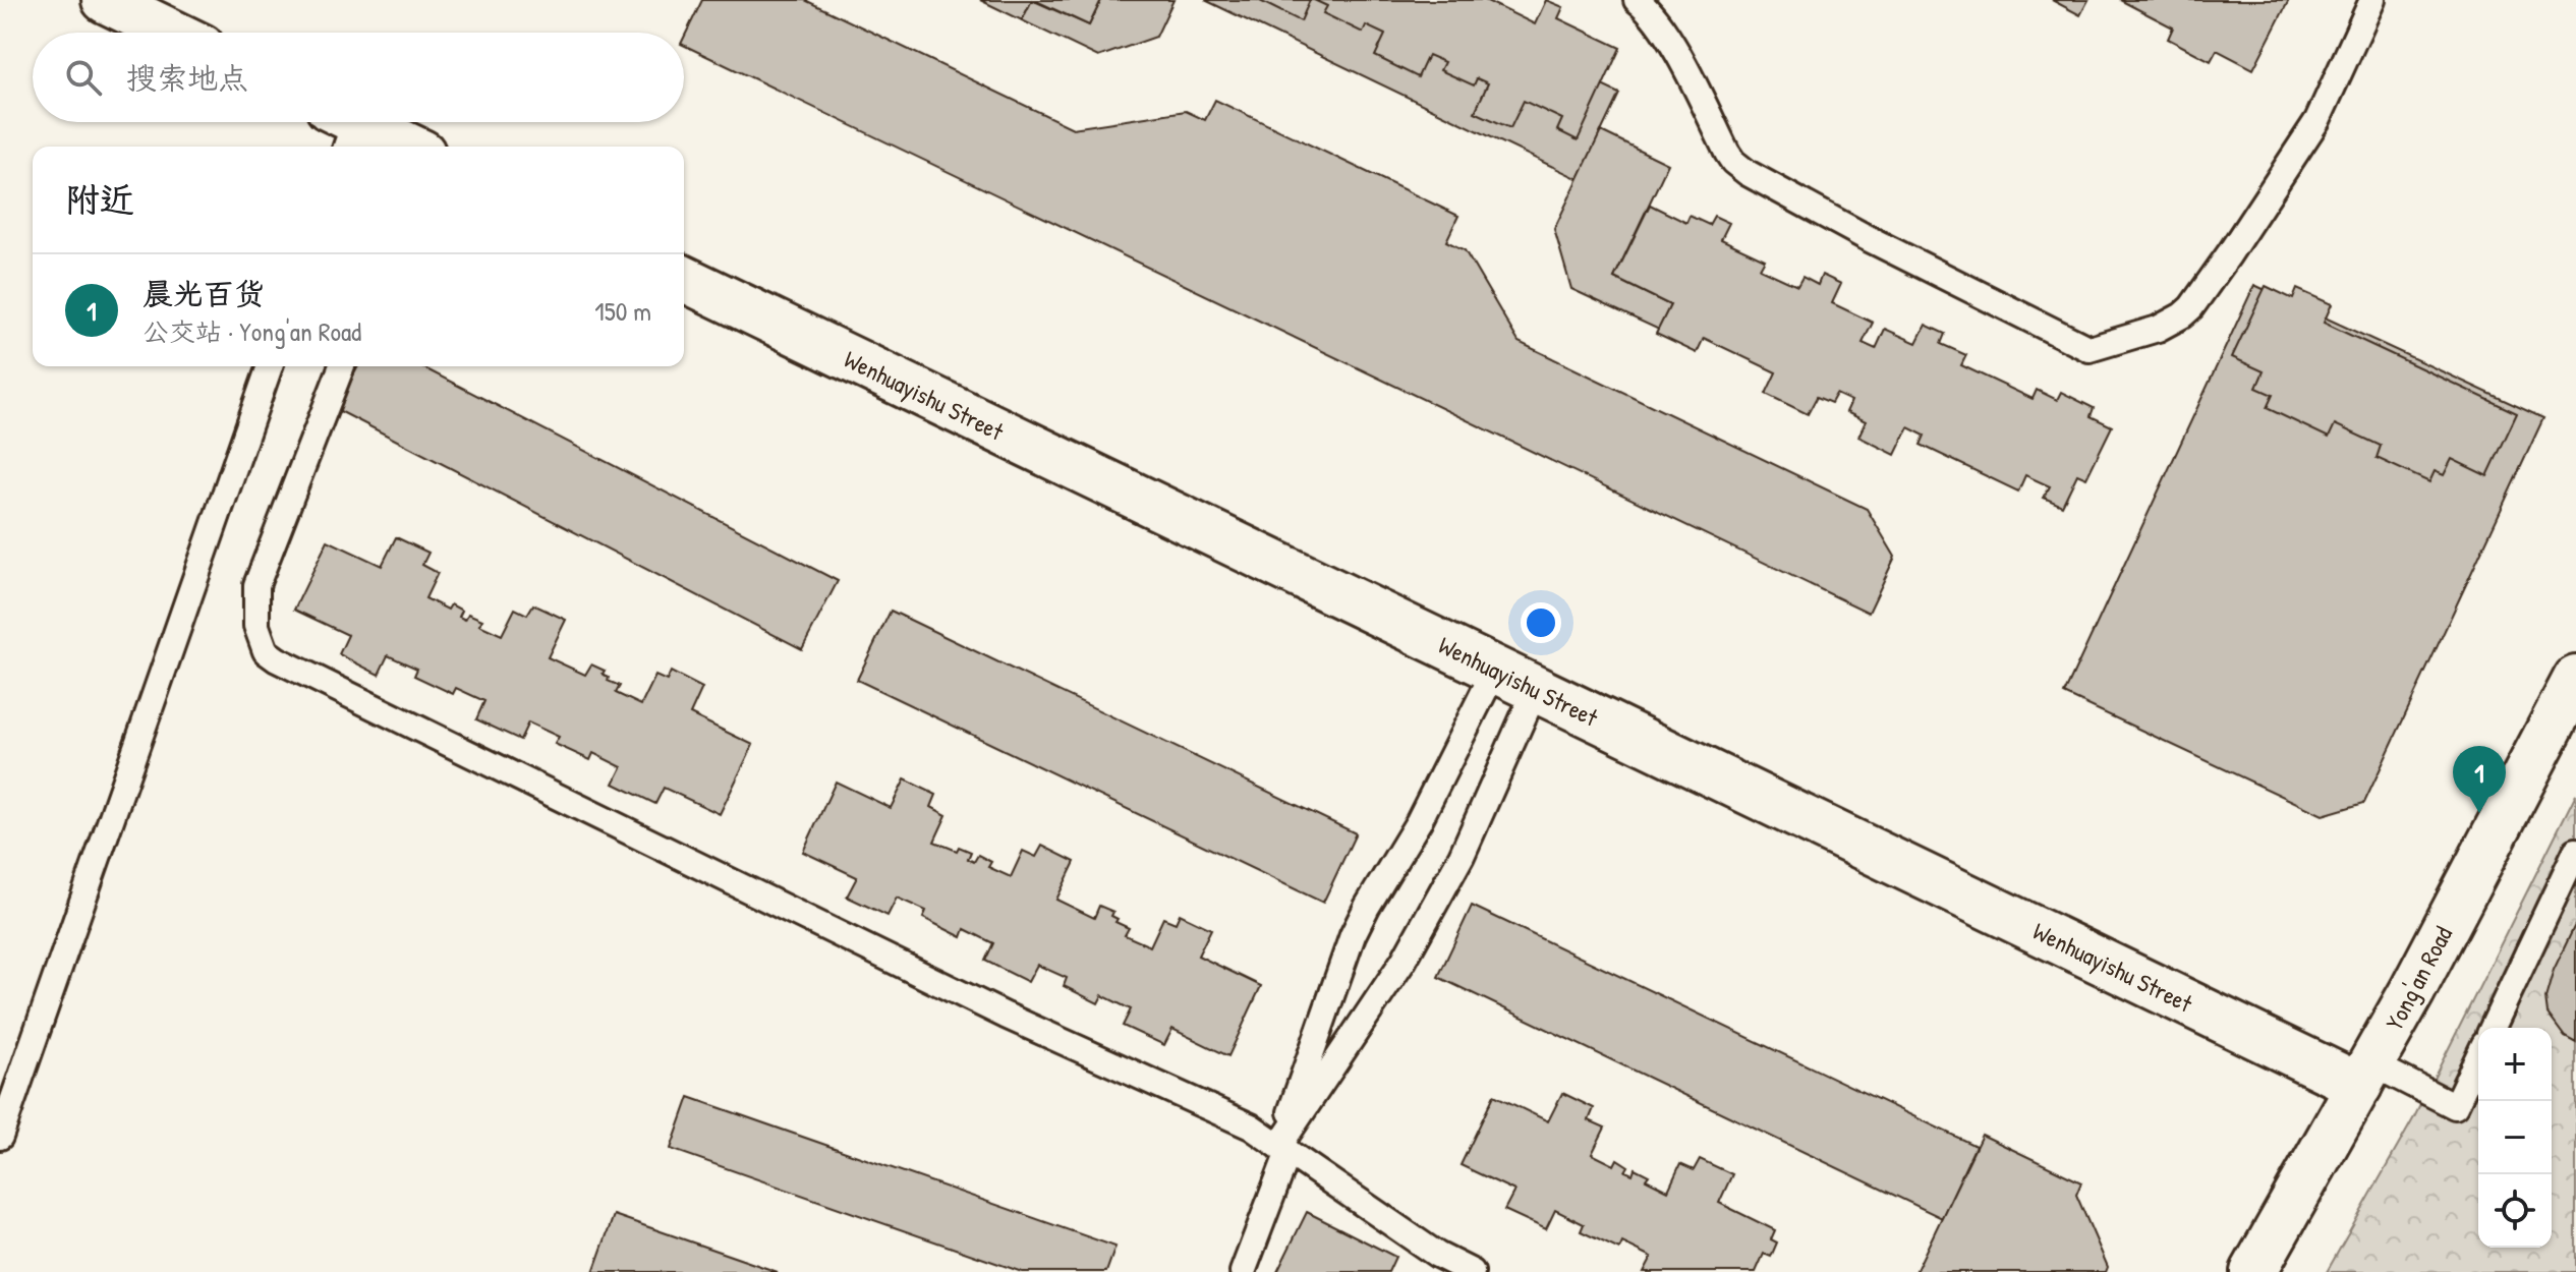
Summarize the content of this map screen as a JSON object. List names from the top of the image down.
{
  "streets": {
    "street": ["Wenhuayishu Street", "Yong'an Road"]
  },
  "crossings": [
    ["Wenhuayishu Street", "Yong'an Road"]
  ],
  "page": {
    "search": "搜索地点",
    "heading": "附近",
    "list": [
      {
        "mark": "1",
        "name": "晨光百货",
        "note": "公交站 · Yong'an Road",
        "value": "150 m"
      }
    ],
    "pins": "1",
    "map_buttons": ["+", "−"]
  }
}
